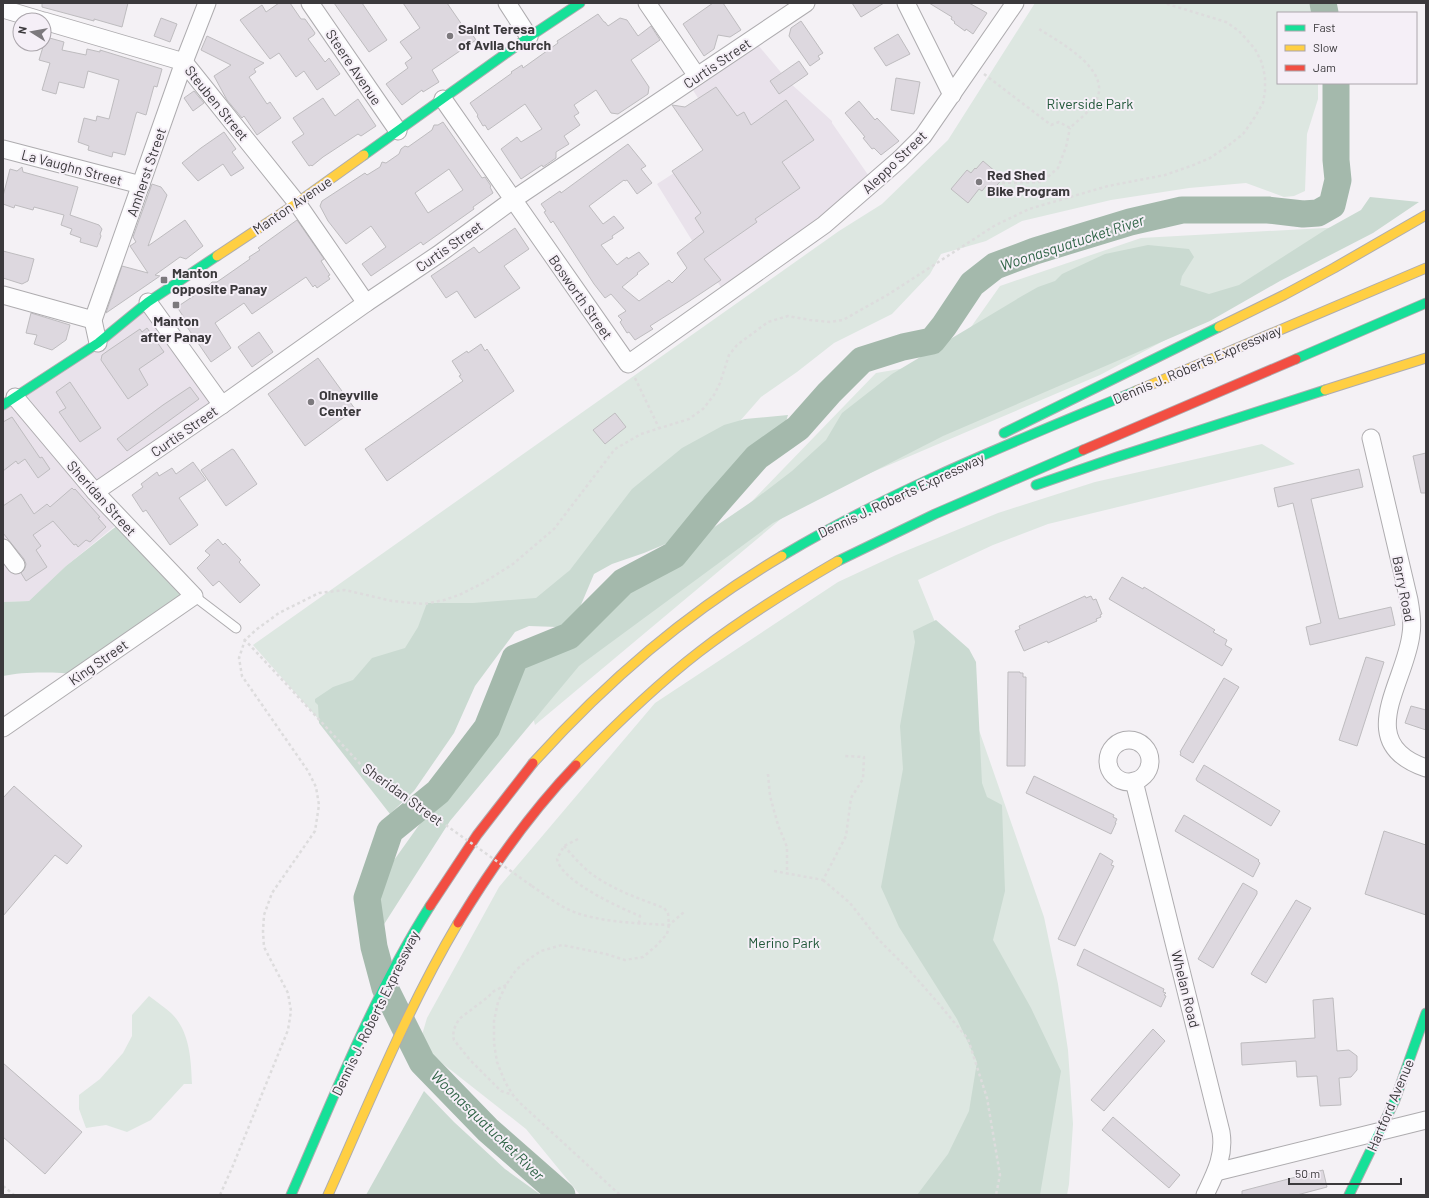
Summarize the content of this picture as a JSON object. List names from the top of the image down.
{
  "streets": {
    "main road": ["Manton Avenue", "Dennis J. Roberts Expressway", "Hartford Avenue"],
    "street": [
      "Curtis Street",
      "Steere Avenue",
      "Steuben Street",
      "Aleppo Street",
      "La Vaughn Street",
      "Amherst Street",
      "Bosworth Street",
      "Sheridan Street",
      "Barry Road",
      "King Street",
      "Whelan Road"
    ]
  },
  "crossings": [
    ["Curtis Street", "Steuben Street"],
    ["Curtis Street", "Bosworth Street"],
    ["Curtis Street", "Sheridan Street"],
    ["Steere Avenue", "Manton Avenue"],
    ["Steuben Street", "Amherst Street"],
    ["Steuben Street", "Manton Avenue"],
    ["Aleppo Street", "Bosworth Street"],
    ["La Vaughn Street", "Amherst Street"],
    ["Manton Avenue", "Bosworth Street"],
    ["Manton Avenue", "Sheridan Street"],
    ["Sheridan Street", "King Street"]
  ],
  "water": ["Woonasquatucket River"],
  "parks": ["Riverside Park", "Merino Park"],
  "places": {
    "other": ["Saint Teresa of Avila Church", "Red Shed Bike Program", "Olneyville Center"],
    "transit": ["Manton opposite Panay", "Manton after Panay"]
  },
  "legend": ["Fast", "Slow", "Jam"],
  "scale_bar": "50 m",
  "north": "left"
}
